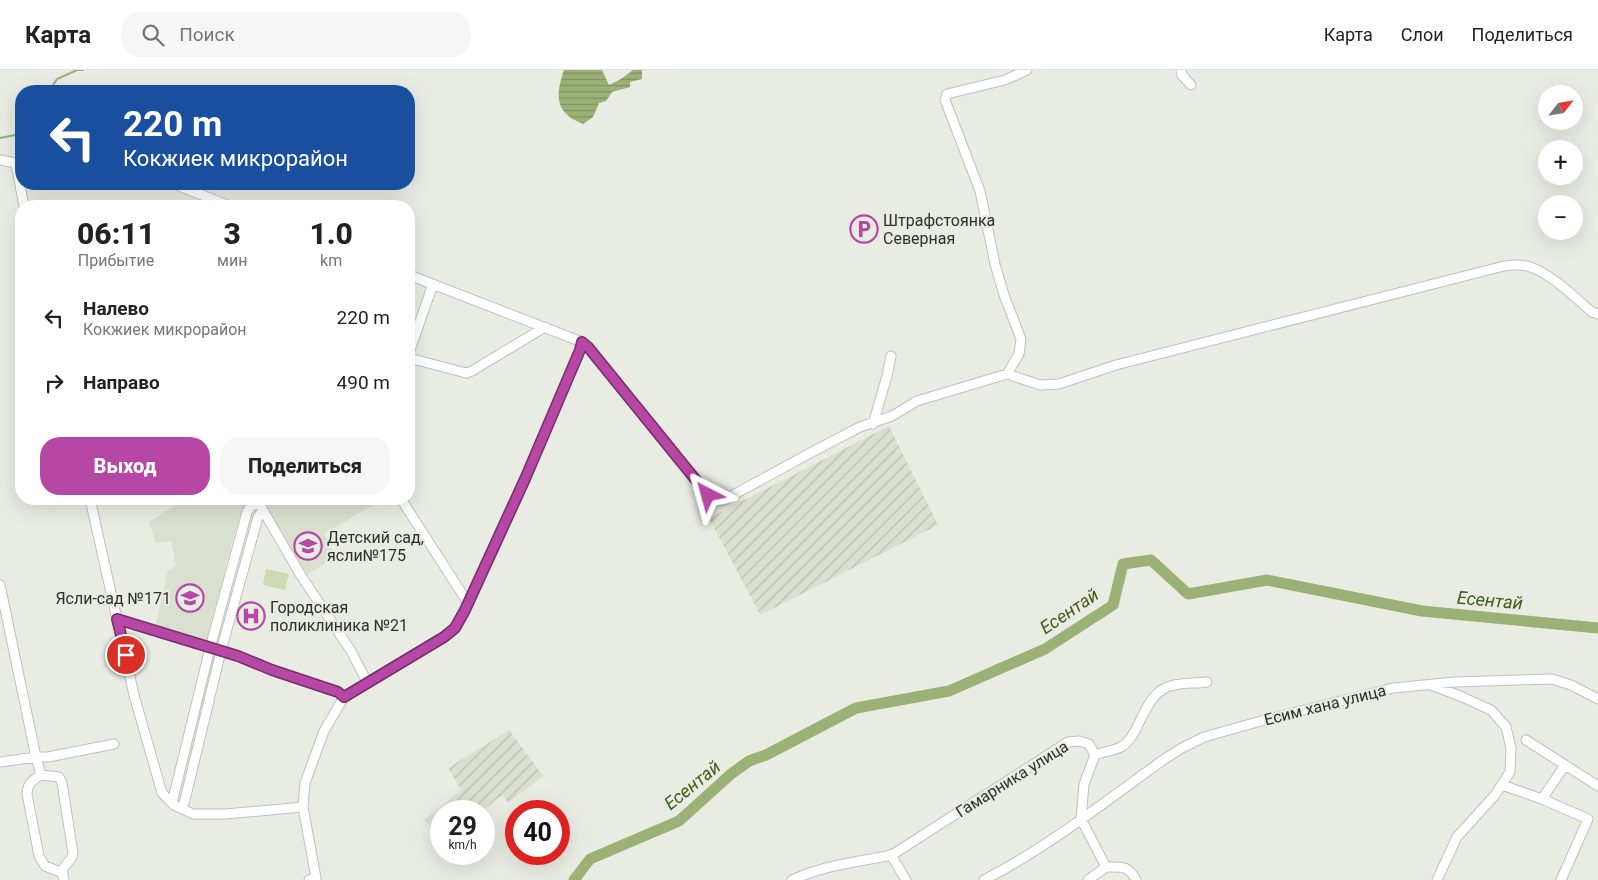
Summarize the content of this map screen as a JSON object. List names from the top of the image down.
{
  "streets": {
    "street": ["Есим хана улица", "Гамарника улица"]
  },
  "water": ["Есентай"],
  "places": {
    "parking": ["Штрафстоянка Северная"],
    "school or university": ["Детский сад, ясли№175", "Ясли-сад №171"],
    "hospital": ["Городская поликлиника №21"]
  },
  "north": "top right",
  "page": {
    "header": "Карта",
    "search": "Поиск",
    "nav": ["Карта", "Слои", "Поделиться"],
    "map_buttons": ["+", "−"],
    "turn": ["220 m", "Кокжиек микрорайон"],
    "eta": [
      "06:11",
      "Прибытие",
      "3",
      "мин",
      "1.0",
      "km"
    ],
    "list": [
      {
        "name": "Налево",
        "note": "Кокжиек микрорайон",
        "value": "220 m"
      },
      {
        "name": "Направо",
        "value": "490 m"
      }
    ],
    "buttons": ["Выход", "Поделиться"],
    "speed": "29 km/h",
    "limit": "40"
  }
}
